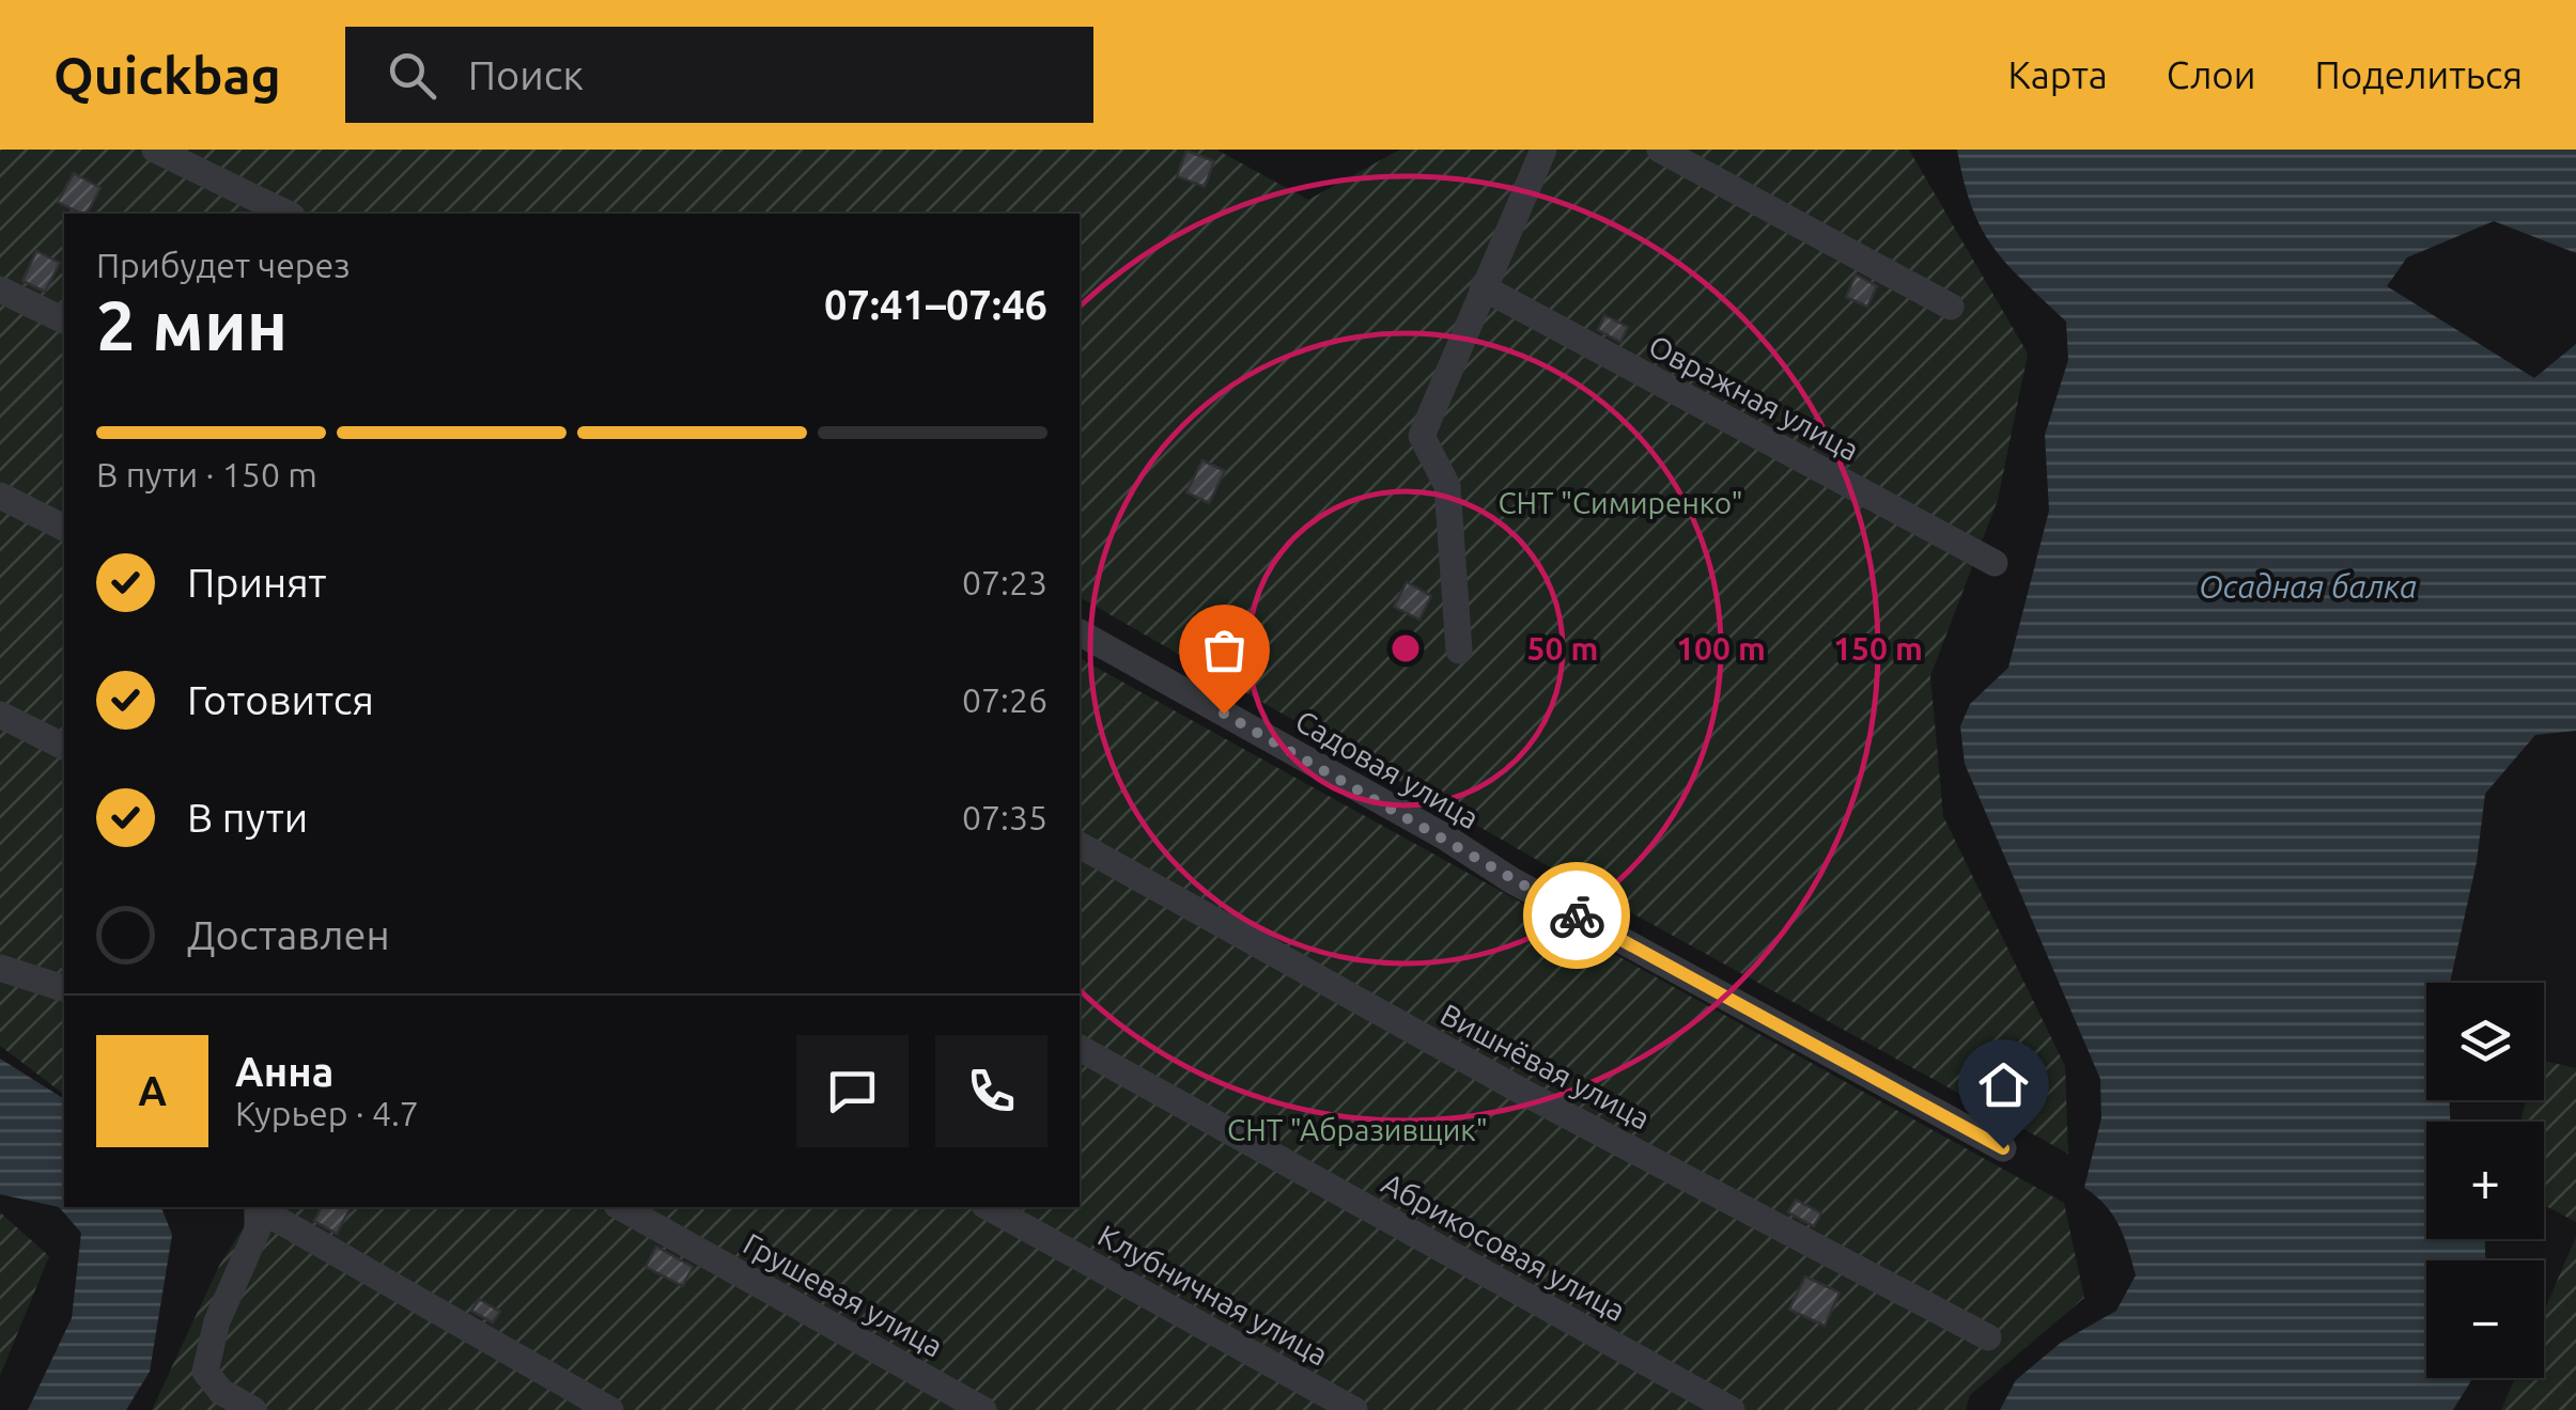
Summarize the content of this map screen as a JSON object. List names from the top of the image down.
{
  "streets": {
    "street": [
      "Овражная улица",
      "Садовая улица",
      "Вишнёвая улица",
      "Абрикосовая улица",
      "Грушевая улица",
      "Клубничная улица"
    ]
  },
  "water": ["Осадная балка"],
  "parks": ["СНТ \"Симиренко\"", "СНТ \"Абразивщик\""],
  "page": {
    "header": "Quickbag",
    "search": "Поиск",
    "nav": ["Карта", "Слои", "Поделиться"],
    "heading": ["2 мин", "Прибудет через", "07:41–07:46"],
    "panel": ["Анна", "Курьер · 4.7"],
    "bar": "В пути · 150 m",
    "list": [
      ["Принят", "07:23"],
      ["Готовится", "07:26"],
      ["В пути", "07:35"],
      "Доставлен"
    ],
    "map_buttons": ["+", "−"],
    "round": "А"
  },
  "rings": ["50 m", "100 m", "150 m"]
}
